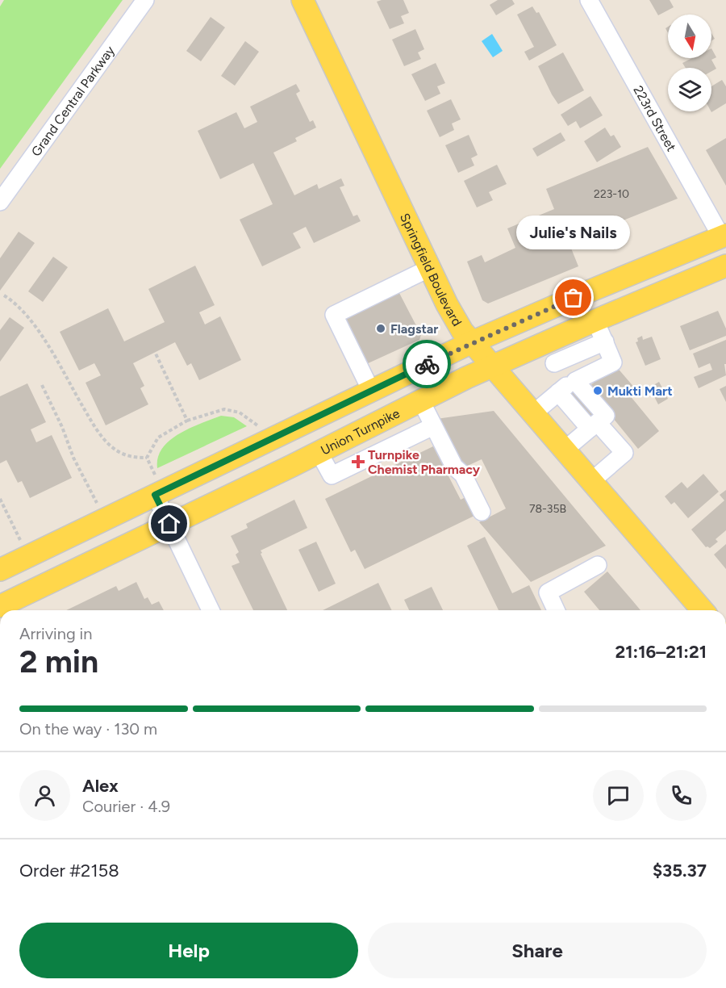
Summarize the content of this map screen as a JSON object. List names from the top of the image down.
{
  "streets": {
    "main road": ["Springfield Boulevard", "Union Turnpike"],
    "street": ["Grand Central Parkway", "223rd Street"]
  },
  "crossings": [
    ["Springfield Boulevard", "Union Turnpike"]
  ],
  "places": {
    "other": ["Julie's Nails", "Flagstar", "Mukti Mart"],
    "health": ["Turnpike Chemist Pharmacy"]
  },
  "house_numbers": ["223-10", "78-35B"],
  "north": "bottom",
  "page": {
    "bubble": "Julie's Nails",
    "heading": ["2 min", "Arriving in", "21:16–21:21"],
    "panel": [
      "Alex",
      "Courier · 4.9",
      "Order #2158",
      "$35.37"
    ],
    "bar": "On the way · 130 m",
    "buttons": ["Help", "Share"]
  }
}
